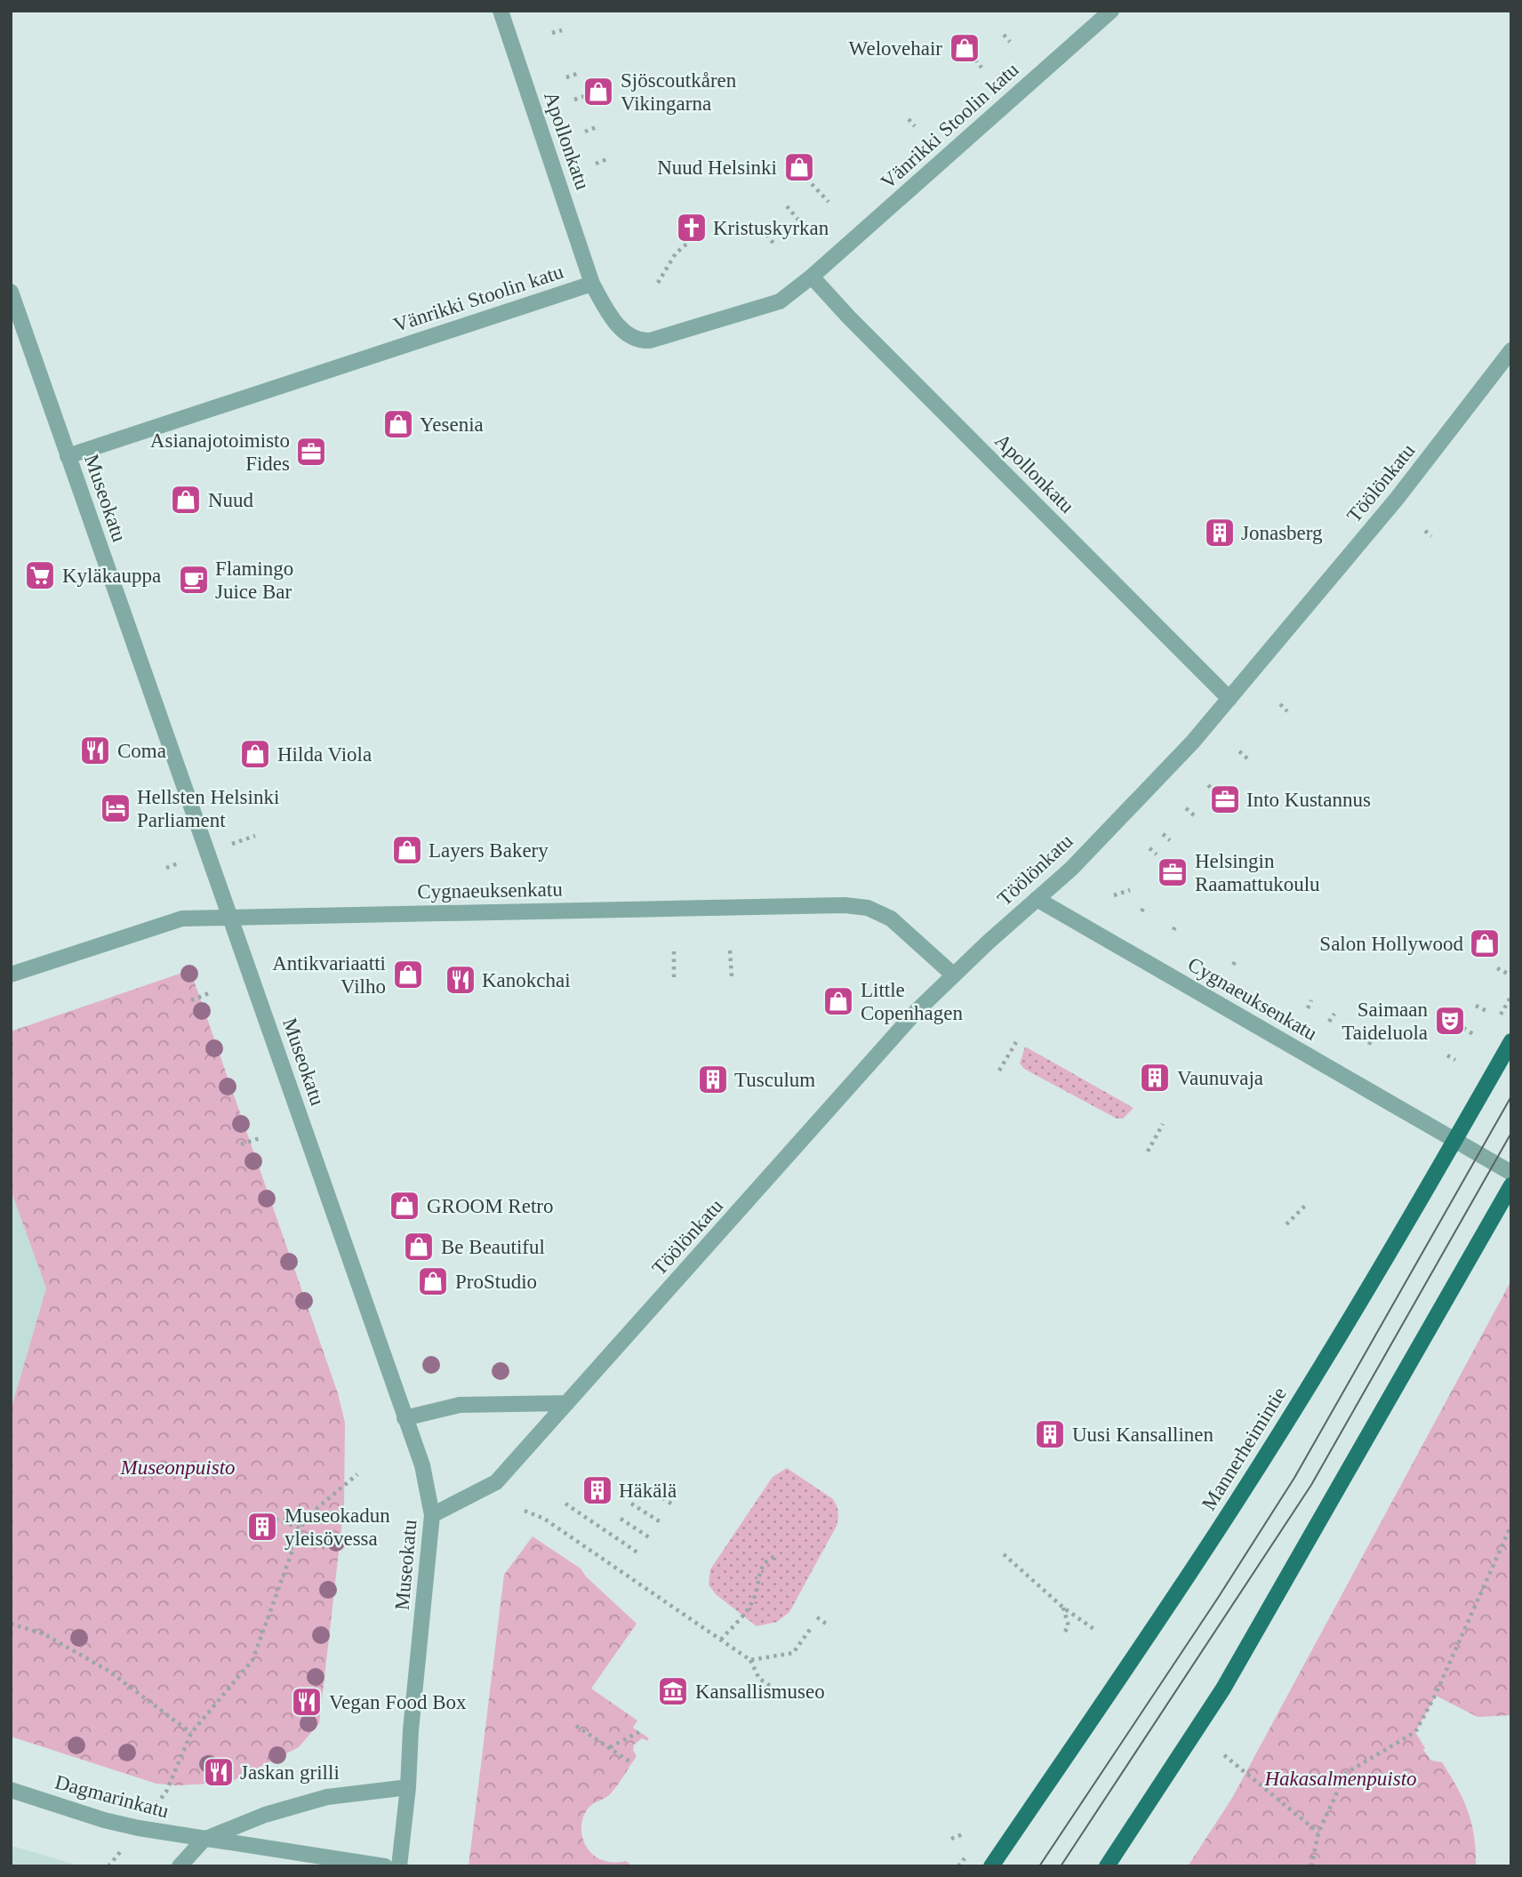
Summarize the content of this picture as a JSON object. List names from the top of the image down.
{
  "streets": {
    "main road": ["Mannerheimintie"],
    "street": [
      "Vänrikki Stoolin katu",
      "Apollonkatu",
      "Töölönkatu",
      "Museokatu",
      "Cygnaeuksenkatu",
      "Dagmarinkatu"
    ]
  },
  "crossings": [
    ["Vänrikki Stoolin katu", "Apollonkatu"],
    ["Vänrikki Stoolin katu", "Museokatu"],
    ["Apollonkatu", "Töölönkatu"],
    ["Töölönkatu", "Museokatu"],
    ["Töölönkatu", "Cygnaeuksenkatu"],
    ["Museokatu", "Cygnaeuksenkatu"],
    ["Cygnaeuksenkatu", "Mannerheimintie"]
  ],
  "parks": ["Museonpuisto", "Hakasalmenpuisto"],
  "places": {
    "shop": [
      "Welovehair",
      "Sjöscoutkåren Vikingarna",
      "Nuud Helsinki",
      "Yesenia",
      "Nuud",
      "Hilda Viola",
      "Layers Bakery",
      "Salon Hollywood",
      "Antikvariaatti Vilho",
      "Little Copenhagen",
      "GROOM Retro",
      "Be Beautiful",
      "ProStudio"
    ],
    "church": ["Kristuskyrkan"],
    "office": ["Asianajotoimisto Fides", "Into Kustannus", "Helsingin Raamattukoulu"],
    "building": [
      "Jonasberg",
      "Vaunuvaja",
      "Tusculum",
      "Uusi Kansallinen",
      "Häkälä",
      "Museokadun yleisövessa"
    ],
    "supermarket": ["Kyläkauppa"],
    "cafe": ["Flamingo Juice Bar"],
    "restaurant": [
      "Coma",
      "Kanokchai",
      "Vegan Food Box",
      "Jaskan grilli"
    ],
    "hotel": ["Hellsten Helsinki Parliament"],
    "theatre": ["Saimaan Taideluola"],
    "museum": ["Kansallismuseo"]
  }
}
